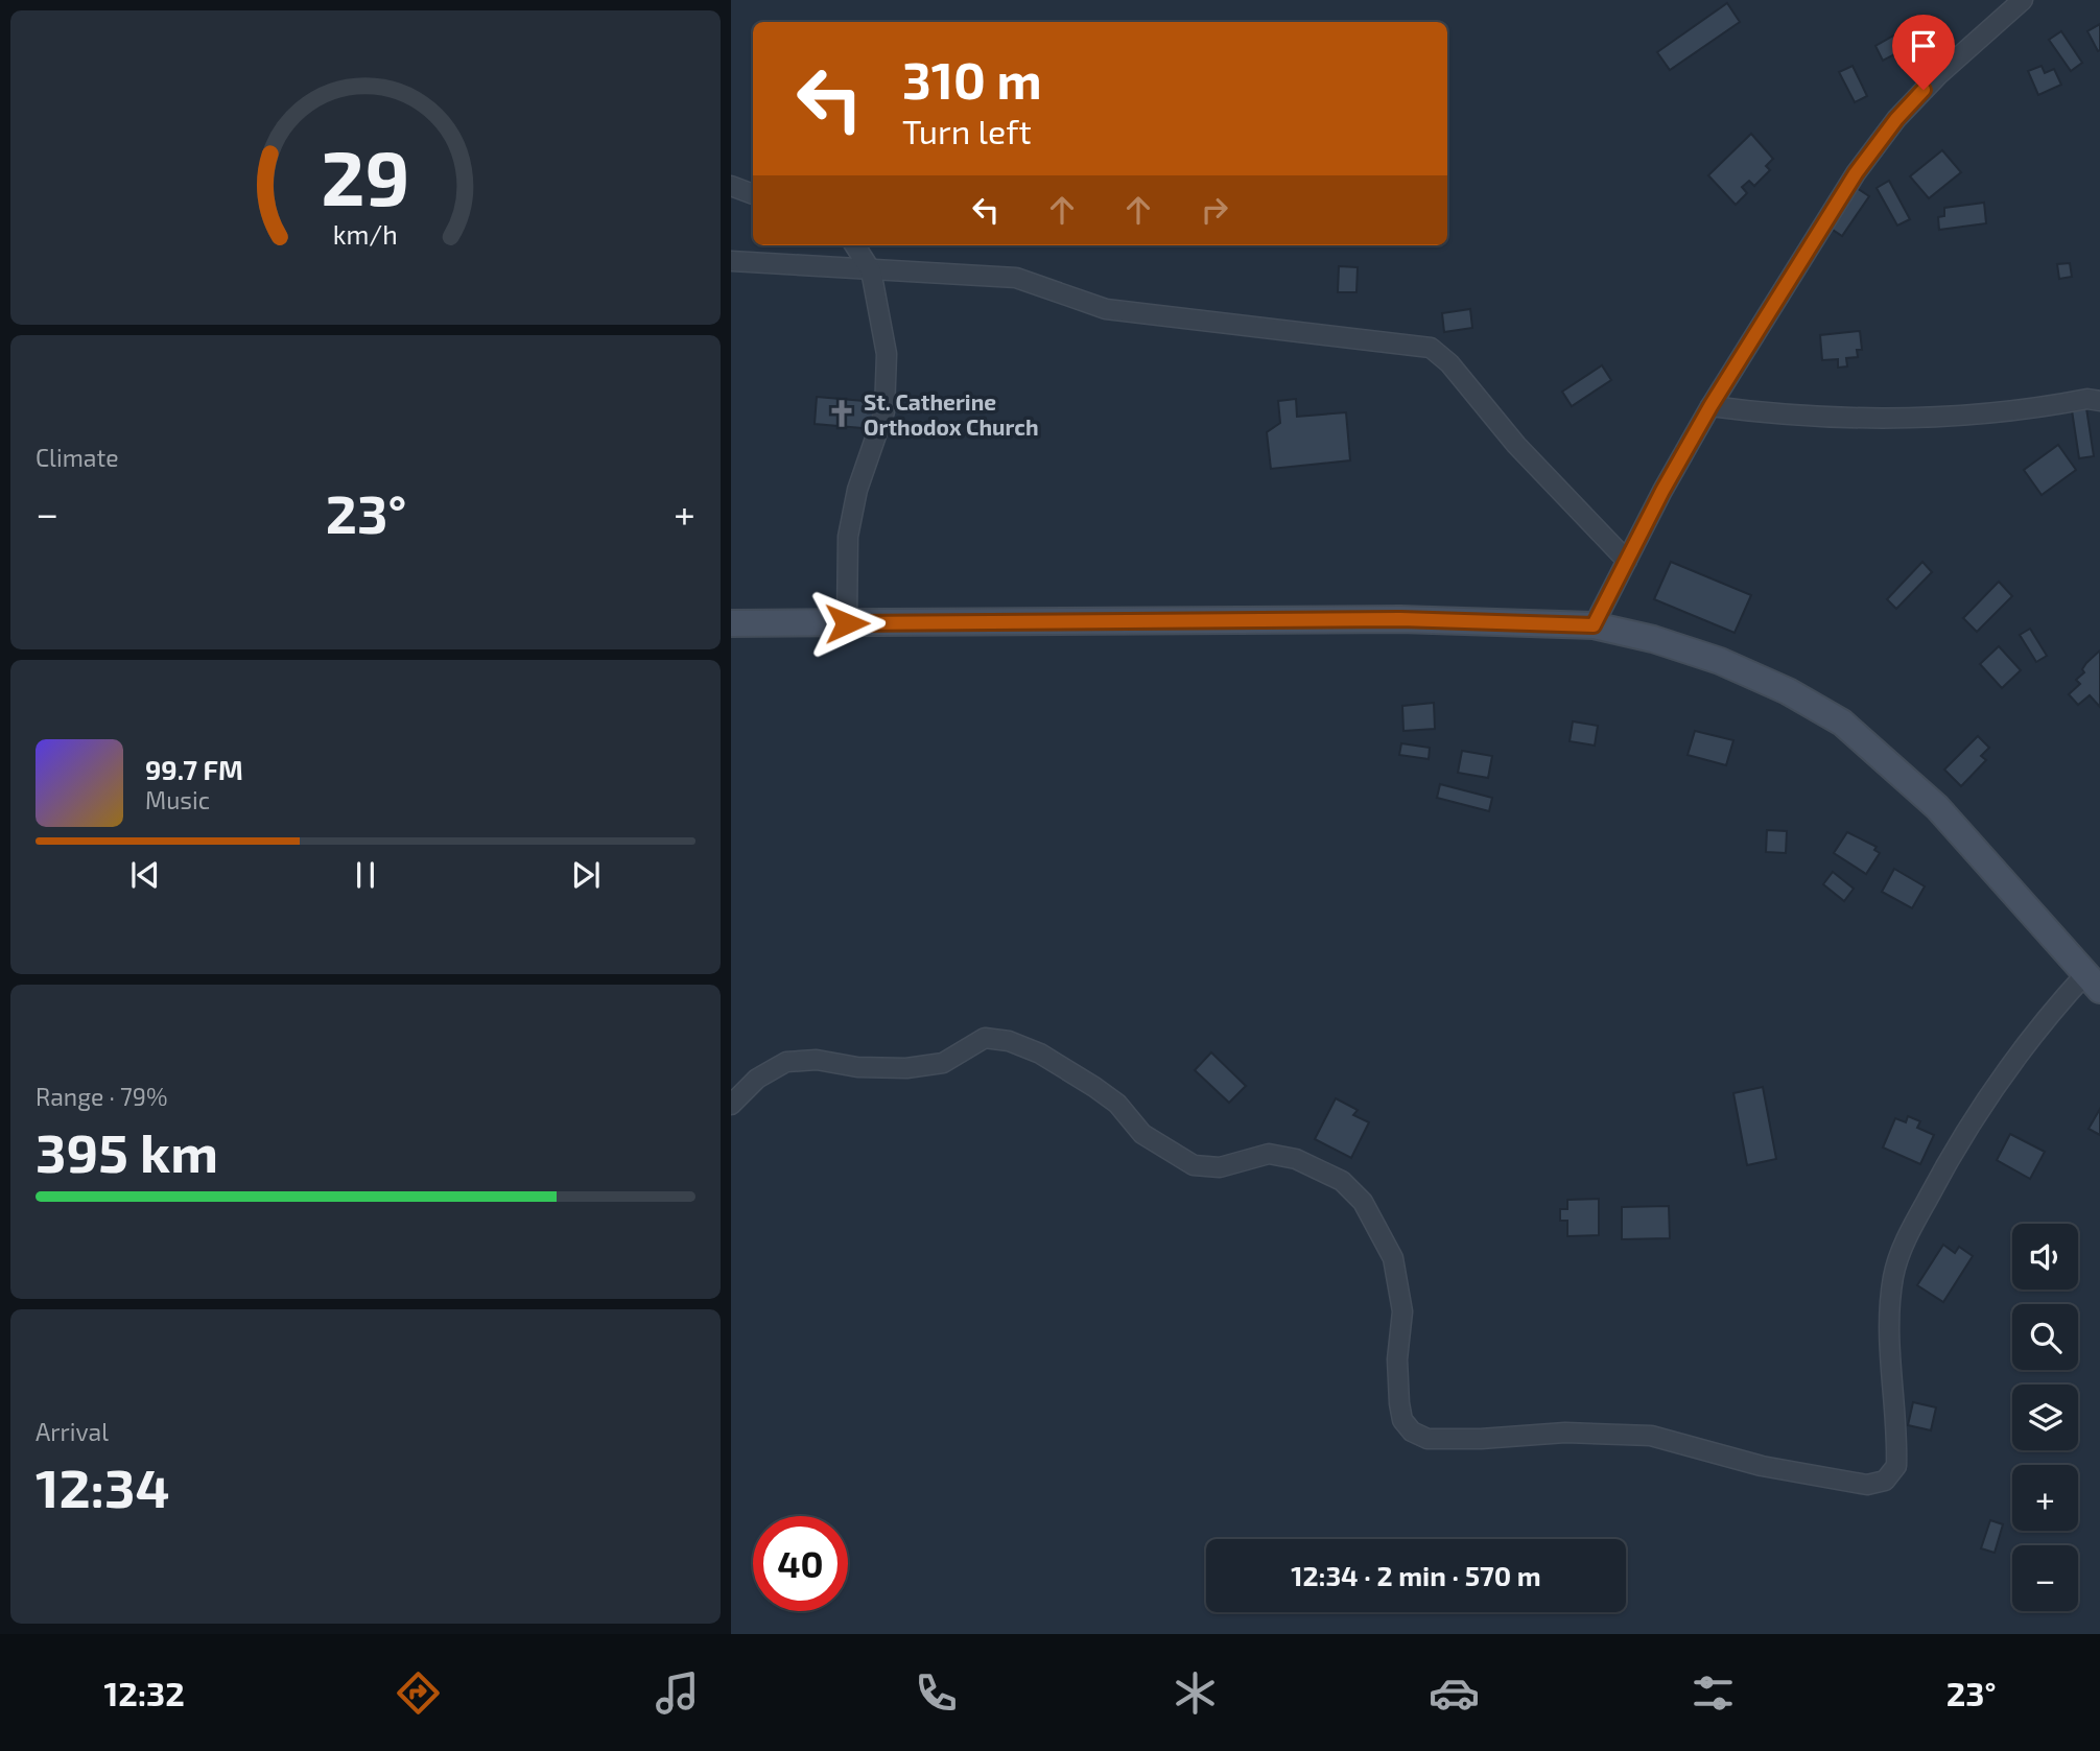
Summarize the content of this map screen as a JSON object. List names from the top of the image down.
{
  "places": {
    "church": ["St. Catherine Orthodox Church"]
  },
  "page": {
    "turn": ["310 m", "Turn left"],
    "tile": [
      "Climate",
      ["Range · 79%", "395 km"],
      ["Arrival", "12:34"]
    ],
    "heat": ["−", "23°", "+"],
    "song": ["99.7 FM", "Music"],
    "map_buttons": ["+", "−"],
    "limit": "40",
    "trip": "12:34 · 2 min · 570 m",
    "tabs": ["12:32", "23°"],
    "gauge": ["29", "km/h"]
  }
}
